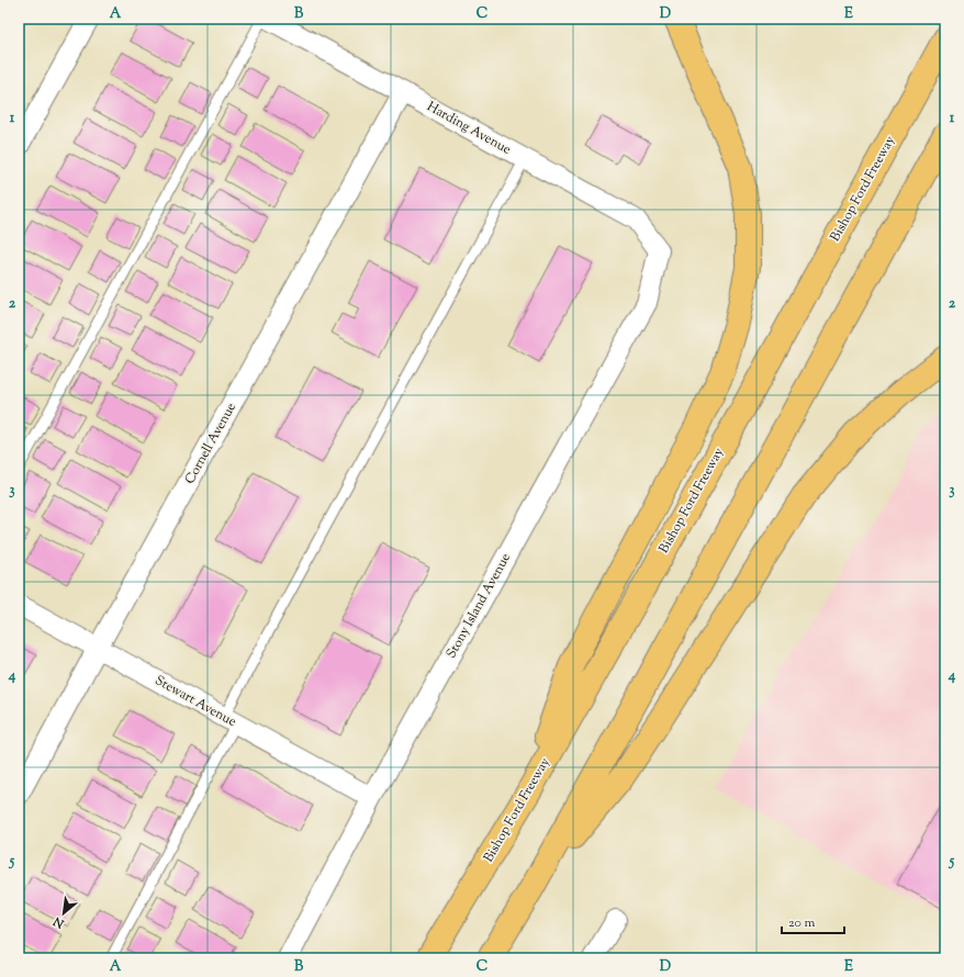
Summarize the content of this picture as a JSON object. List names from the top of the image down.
{
  "streets": {
    "highway": ["Bishop Ford Freeway"],
    "street": [
      "Harding Avenue",
      "Cornell Avenue",
      "Stony Island Avenue",
      "Stewart Avenue"
    ]
  },
  "crossings": [
    ["Harding Avenue", "Cornell Avenue"],
    ["Harding Avenue", "Stony Island Avenue"],
    ["Cornell Avenue", "Stewart Avenue"],
    ["Stony Island Avenue", "Stewart Avenue"]
  ],
  "scale_bar": "20 m",
  "north": "bottom left",
  "grid": {
    "columns": [
      "A",
      "B",
      "C",
      "D",
      "E"
    ],
    "rows": [
      "1",
      "2",
      "3",
      "4",
      "5"
    ]
  }
}
